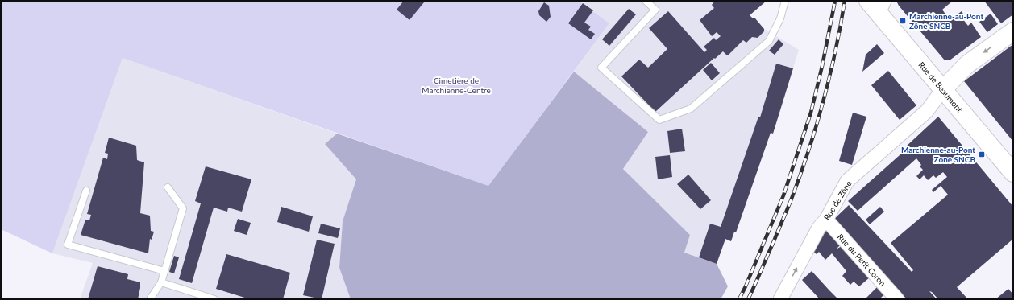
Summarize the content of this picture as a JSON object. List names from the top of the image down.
{
  "streets": {
    "main road": ["Rue de Beaumont"],
    "street": ["Rue de Zône", "Rue du Petit Coron"]
  },
  "crossings": [
    ["Rue de Beaumont", "Rue de Zône"],
    ["Rue de Zône", "Rue du Petit Coron"]
  ],
  "parks": ["Cimetière de Marchienne-Centre"],
  "places": {
    "transit": ["Marchienne-au-Pont Zône SNCB", "Marchienne-au-Pont Zone SNCB"]
  }
}
